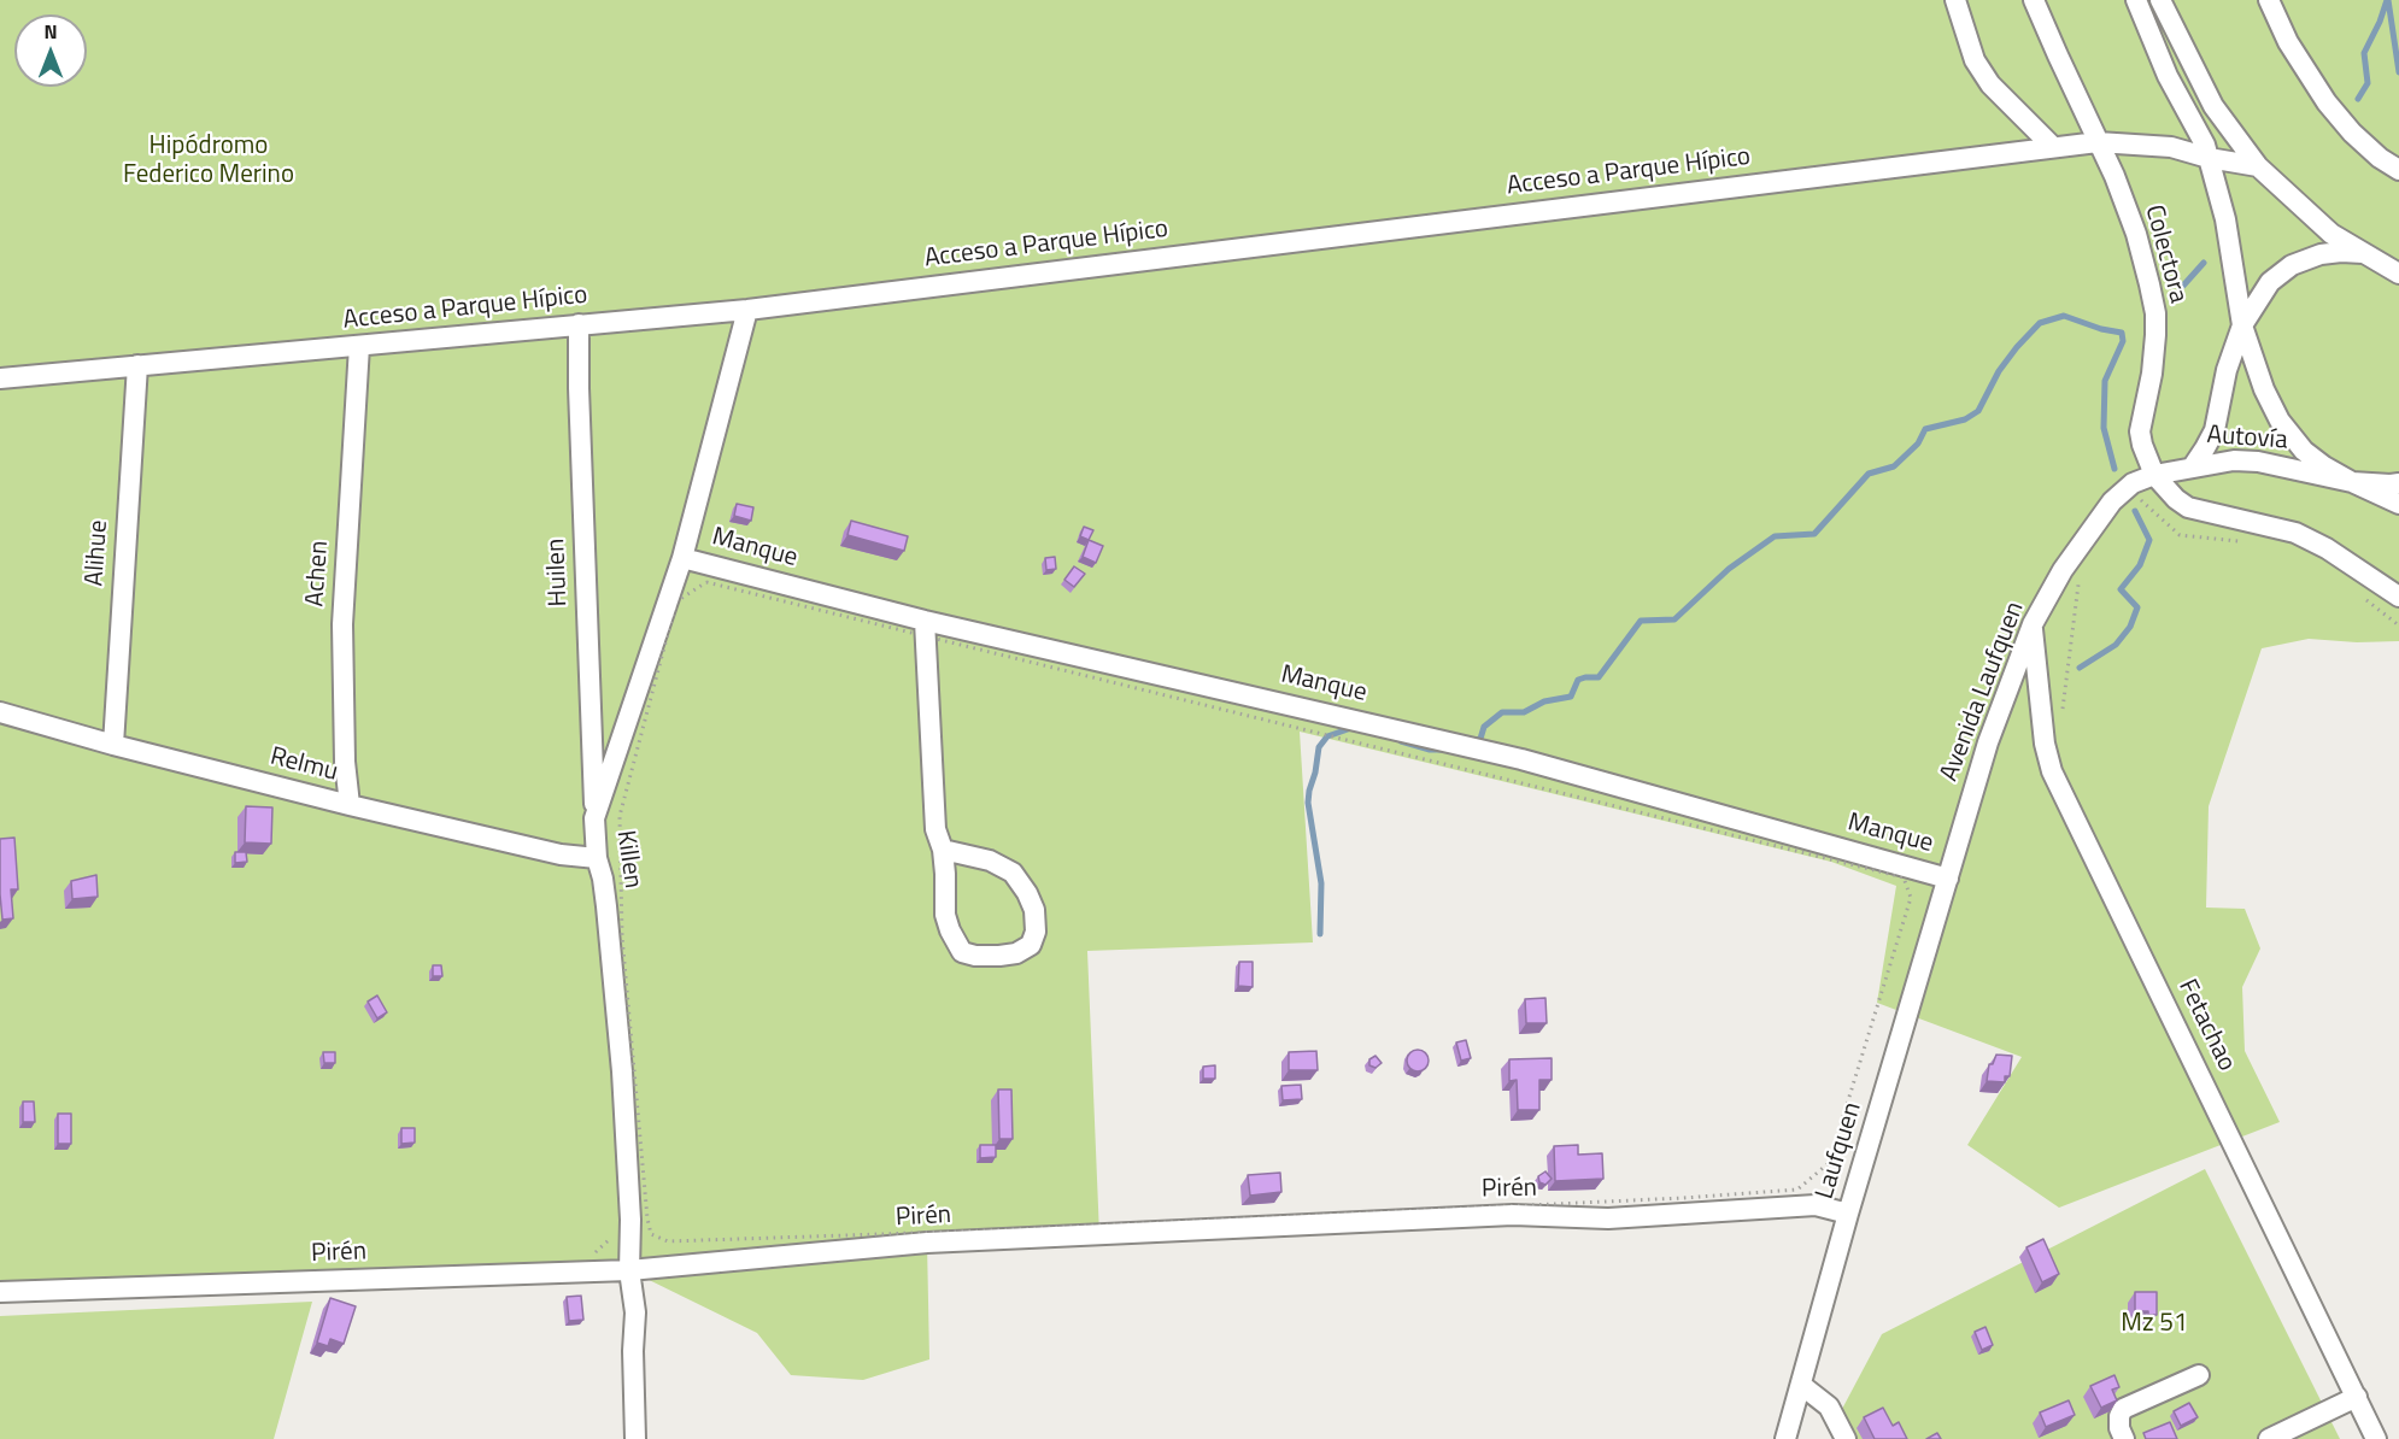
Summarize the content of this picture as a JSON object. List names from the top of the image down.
{
  "streets": {
    "street": [
      "Acceso a Parque Hípico",
      "Colectora",
      "Autovía",
      "Manque",
      "Alihue",
      "Huilen",
      "Achen",
      "Avenida Laufquen",
      "Relmu",
      "Killen",
      "Fetachao",
      "Laufquen",
      "Pirén"
    ]
  },
  "crossings": [
    ["Acceso a Parque Hípico", "Colectora"],
    ["Acceso a Parque Hípico", "Autovía"],
    ["Acceso a Parque Hípico", "Alihue"],
    ["Acceso a Parque Hípico", "Huilen"],
    ["Acceso a Parque Hípico", "Achen"],
    ["Acceso a Parque Hípico", "Killen"],
    ["Colectora", "Avenida Laufquen"],
    ["Autovía", "Avenida Laufquen"],
    ["Manque", "Avenida Laufquen"],
    ["Manque", "Killen"],
    ["Manque", "Laufquen"],
    ["Alihue", "Relmu"],
    ["Huilen", "Killen"],
    ["Achen", "Relmu"],
    ["Avenida Laufquen", "Fetachao"],
    ["Avenida Laufquen", "Laufquen"],
    ["Relmu", "Killen"],
    ["Killen", "Pirén"],
    ["Laufquen", "Pirén"]
  ],
  "parks": ["Hipódromo Federico Merino", "Mz 51"],
  "north": "top"
}
